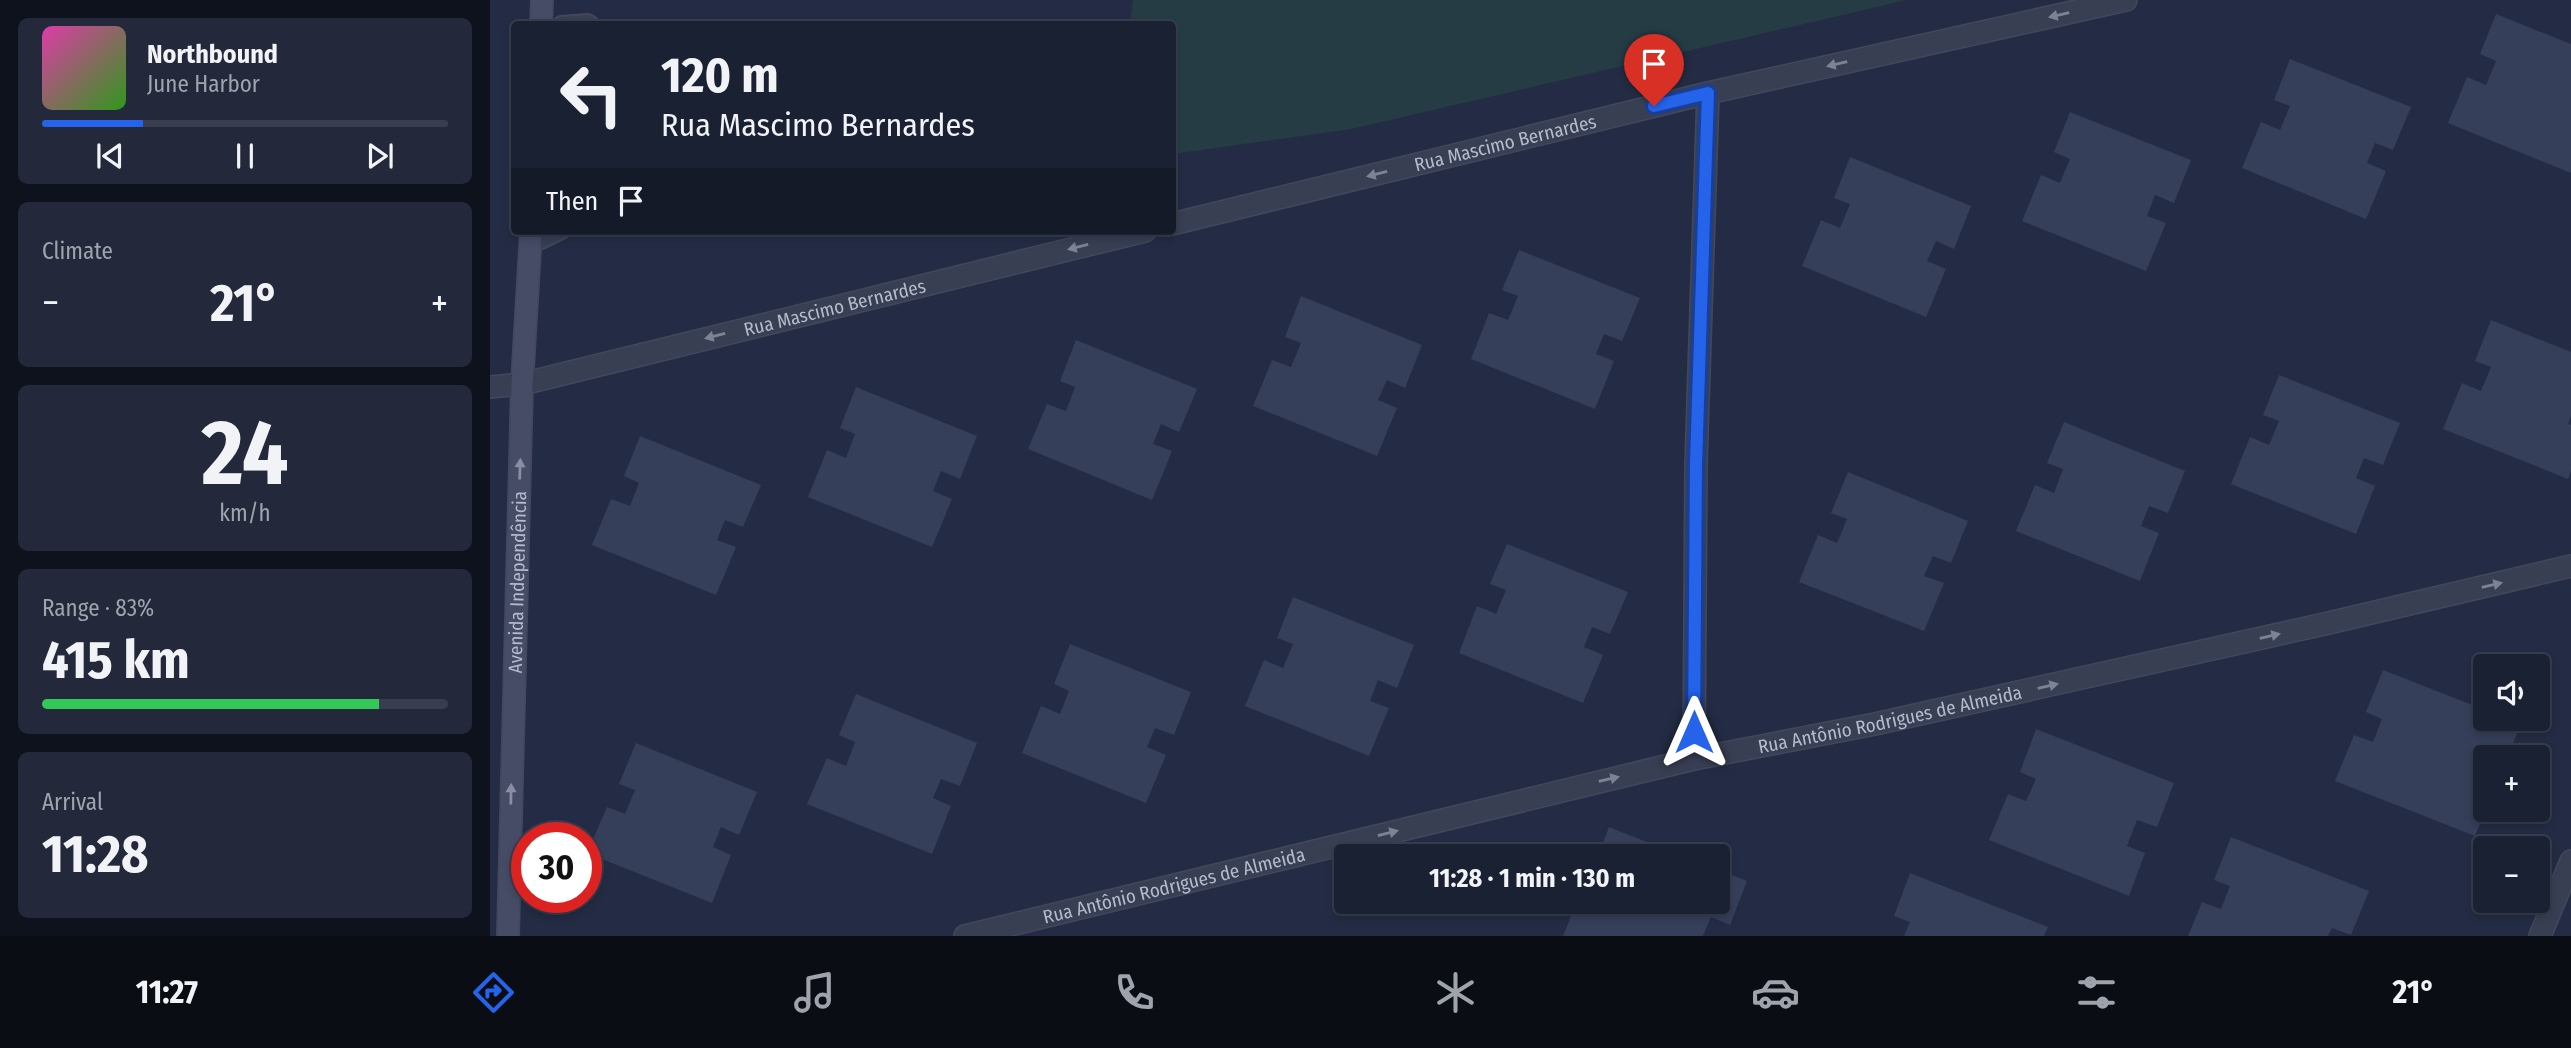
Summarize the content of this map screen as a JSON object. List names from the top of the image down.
{
  "streets": {
    "main road": ["Avenida Independência"],
    "street": ["Rua Mascimo Bernardes", "Rua Antônio Rodrigues de Almeida"]
  },
  "crossings": [
    ["Rua Mascimo Bernardes", "Avenida Independência"]
  ],
  "one_way": ["Rua Mascimo Bernardes", "Avenida Independência", "Rua Antônio Rodrigues de Almeida"],
  "page": {
    "turn": ["120 m", "Rua Mascimo Bernardes"],
    "song": ["Northbound", "June Harbor"],
    "then": "Then",
    "tile": [
      "Climate",
      ["24", "km/h"],
      ["Range · 83%", "415 km"],
      ["Arrival", "11:28"]
    ],
    "heat": ["−", "21°", "+"],
    "map_buttons": ["+", "−"],
    "limit": "30",
    "trip": "11:28 · 1 min · 130 m",
    "tabs": ["11:27", "21°"]
  }
}
